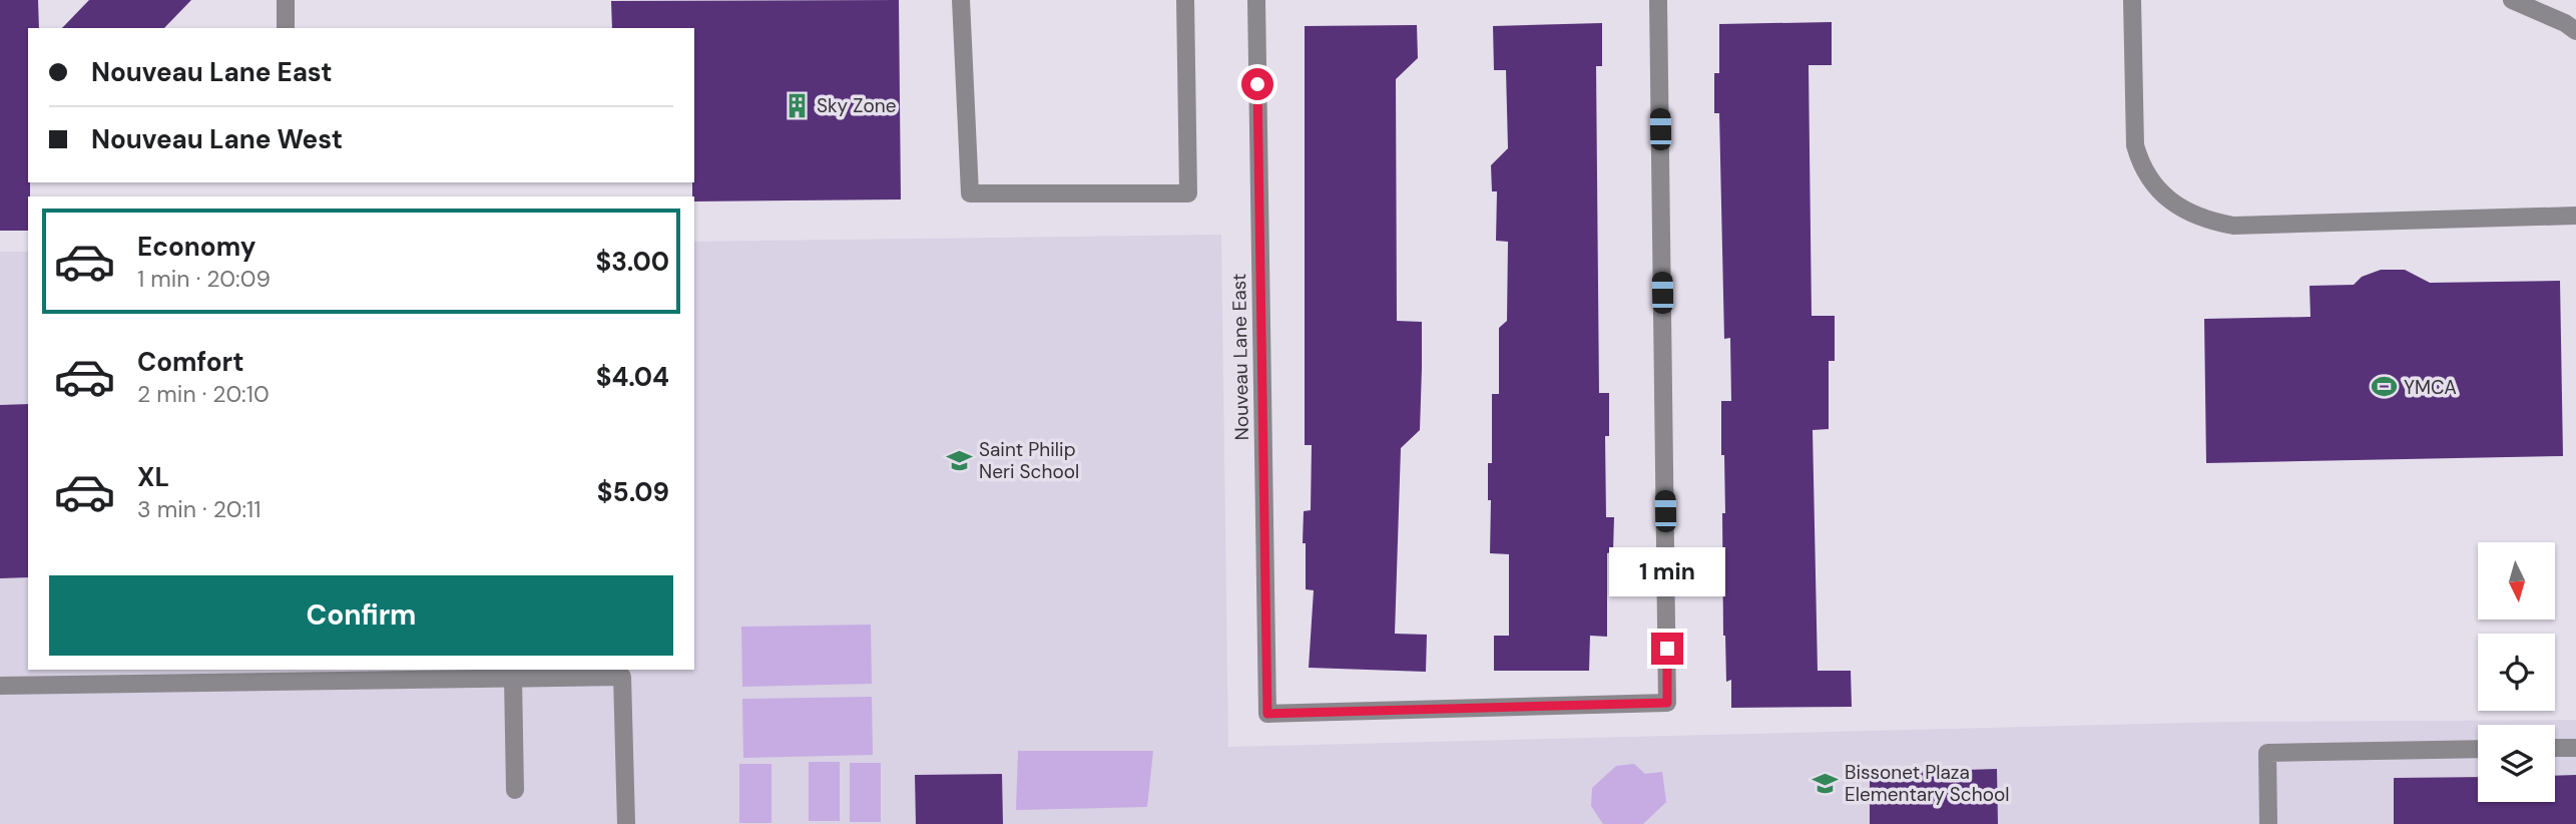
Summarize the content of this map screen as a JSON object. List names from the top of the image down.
{
  "streets": {
    "street": ["Nouveau Lane East"]
  },
  "places": {
    "building": ["Sky Zone"],
    "sports": ["YMCA"],
    "school or university": ["Saint Philip Neri School", "Bissonet Plaza Elementary School"]
  },
  "north": "bottom",
  "page": {
    "banner": ["Nouveau Lane East", "Nouveau Lane West"],
    "list": [
      {
        "name": "Economy",
        "note": "1 min · 20:09",
        "value": "$3.00"
      },
      {
        "name": "Comfort",
        "note": "2 min · 20:10",
        "value": "$4.04"
      },
      {
        "name": "XL",
        "note": "3 min · 20:11",
        "value": "$5.09"
      }
    ],
    "bubble": "1 min",
    "buttons": "Confirm"
  }
}
